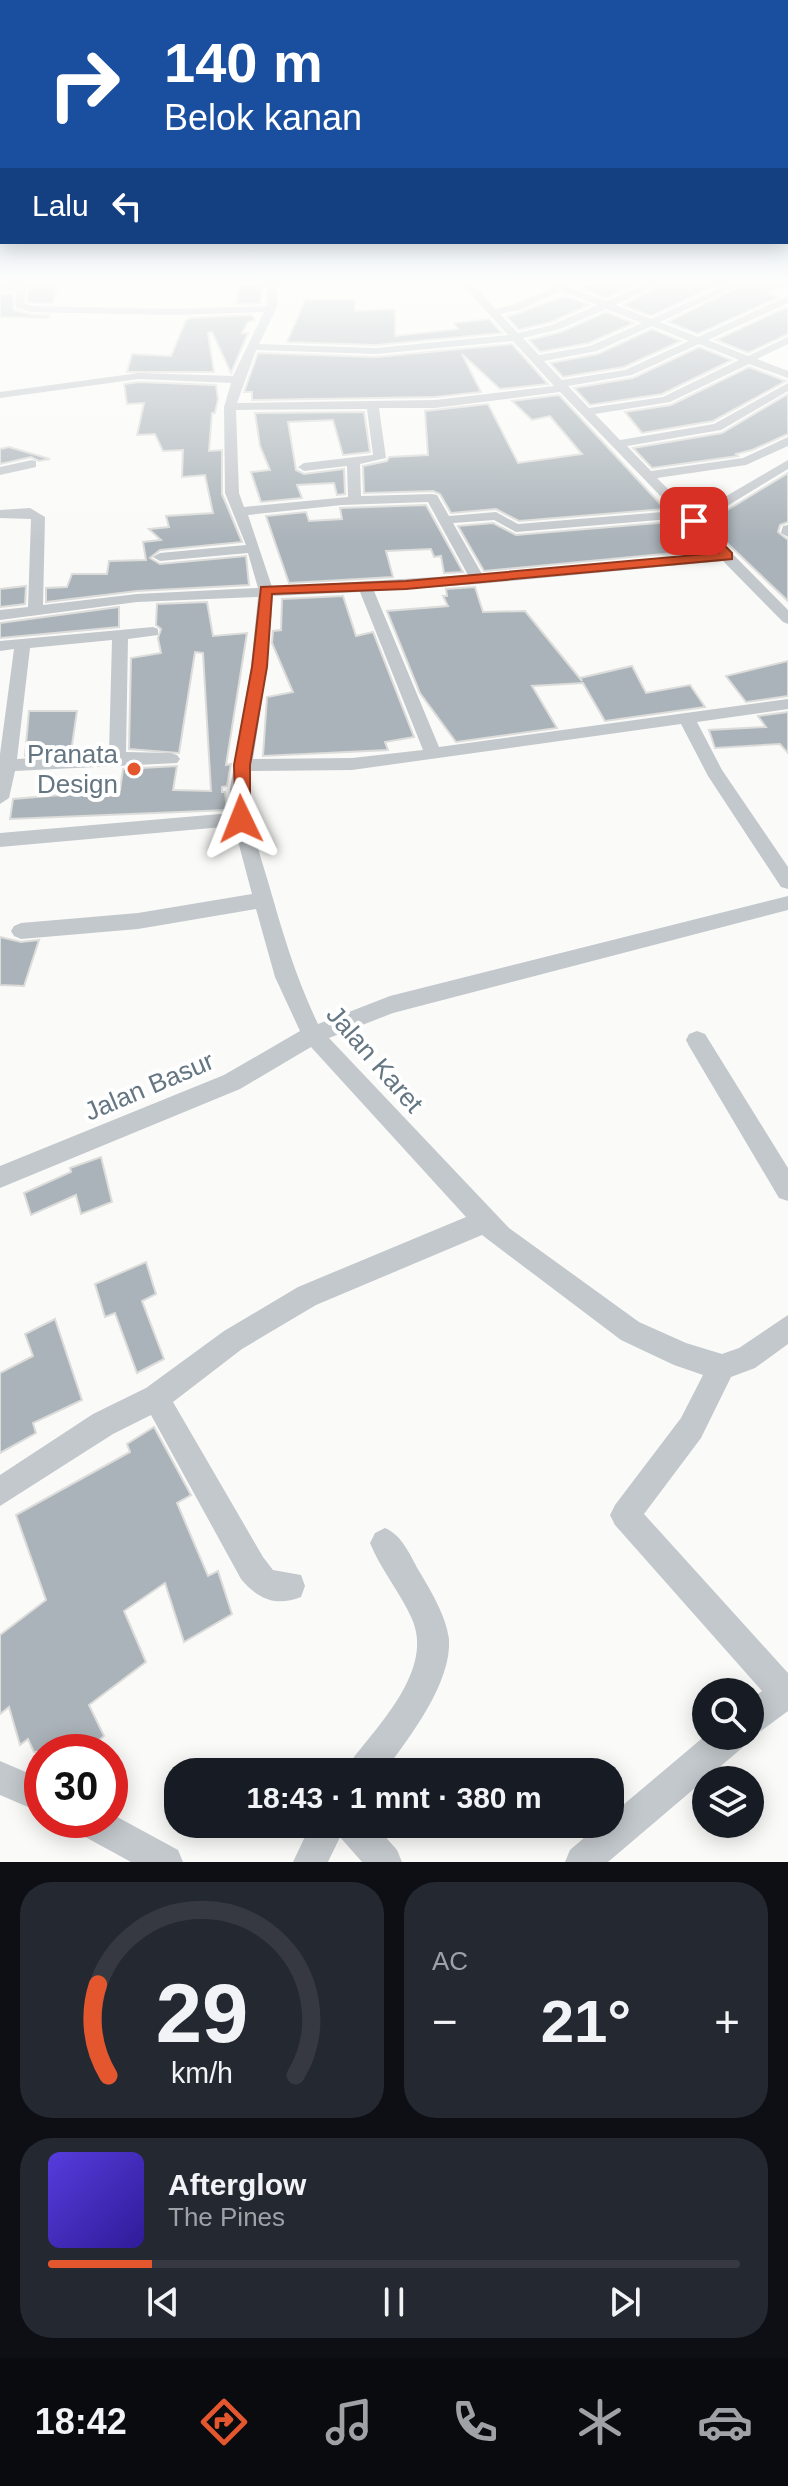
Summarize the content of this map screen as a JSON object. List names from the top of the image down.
{
  "streets": {
    "street": ["Jalan Karet", "Jalan Basur"]
  },
  "crossings": [
    ["Jalan Karet", "Jalan Basur"]
  ],
  "places": ["Pranata Design"],
  "page": {
    "turn": ["140 m", "Belok kanan"],
    "then": "Lalu",
    "limit": "30",
    "trip": "18:43 · 1 mnt · 380 m",
    "tile": "AC",
    "heat": ["−", "21°", "+"],
    "song": ["Afterglow", "The Pines"],
    "tabs": "18:42",
    "gauge": ["29", "km/h"]
  }
}
